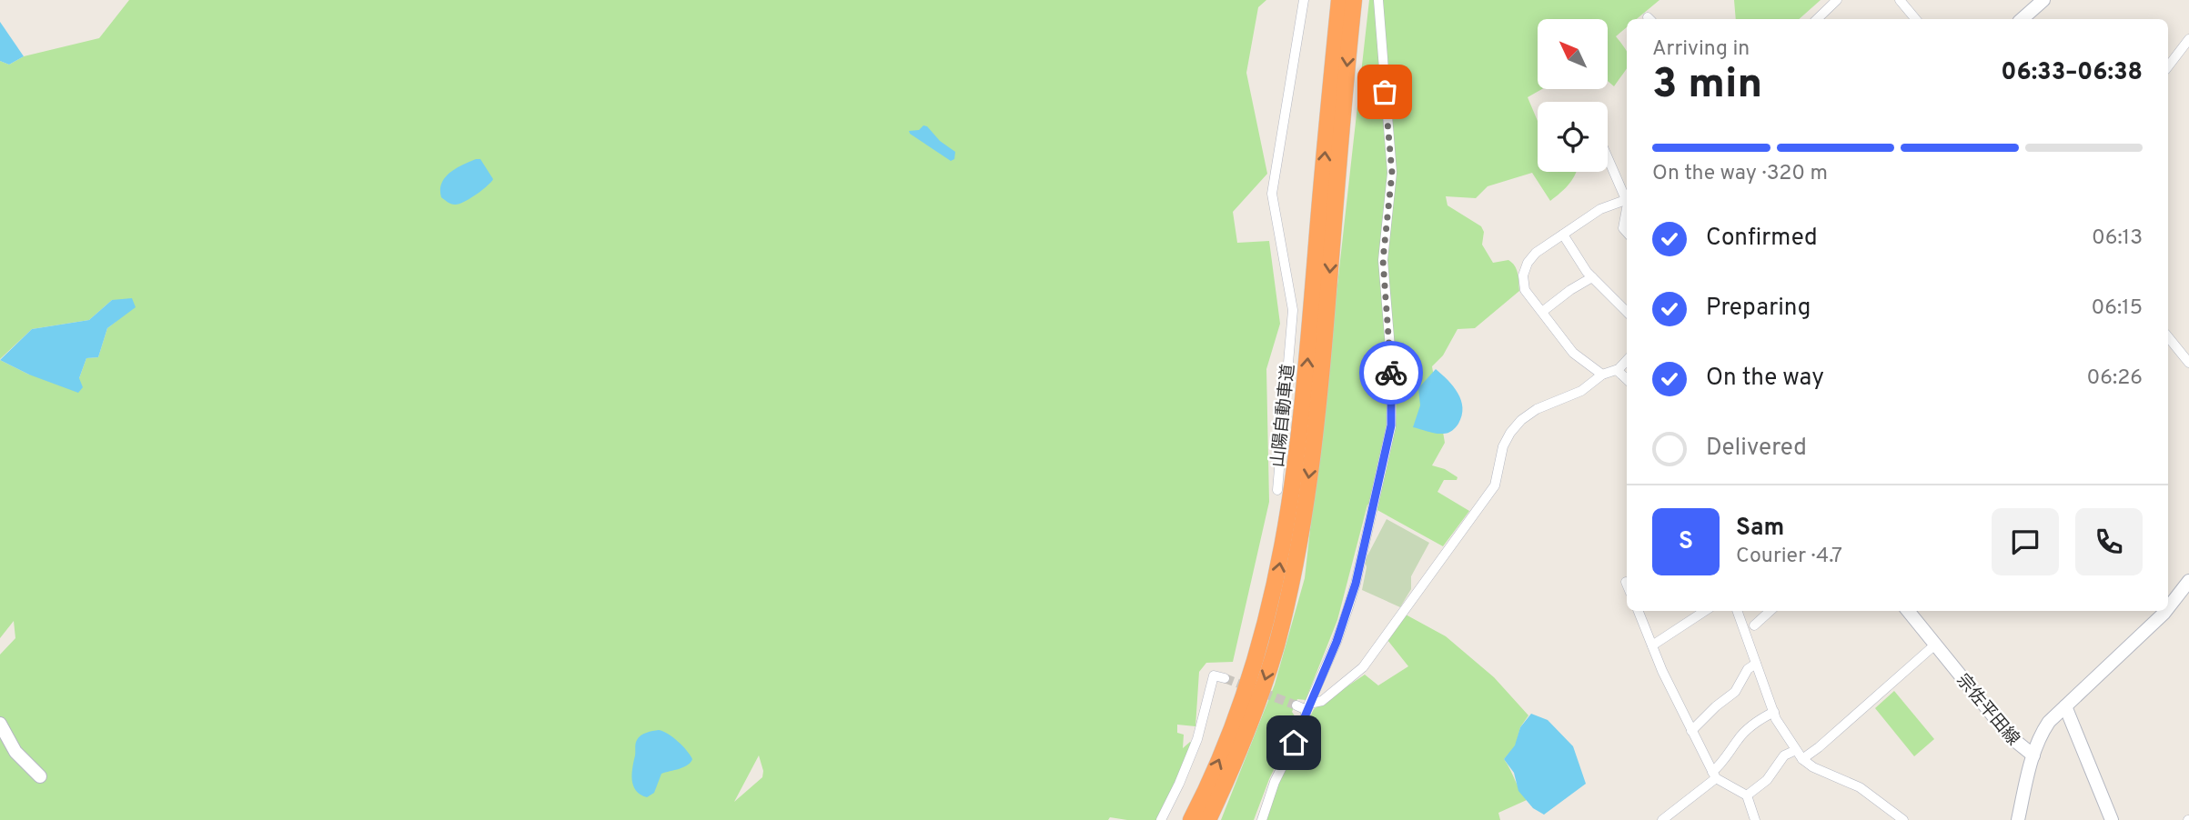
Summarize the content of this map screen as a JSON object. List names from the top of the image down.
{
  "streets": {
    "highway": ["山陽自動車道"],
    "street": ["宗佐平田線"]
  },
  "north": "top left",
  "page": {
    "heading": ["3 min", "Arriving in", "06:33–06:38"],
    "panel": ["Sam", "Courier · 4.7"],
    "bar": "On the way · 320 m",
    "list": [
      ["Confirmed", "06:13"],
      ["Preparing", "06:15"],
      ["On the way", "06:26"],
      "Delivered"
    ],
    "round": "S"
  }
}
